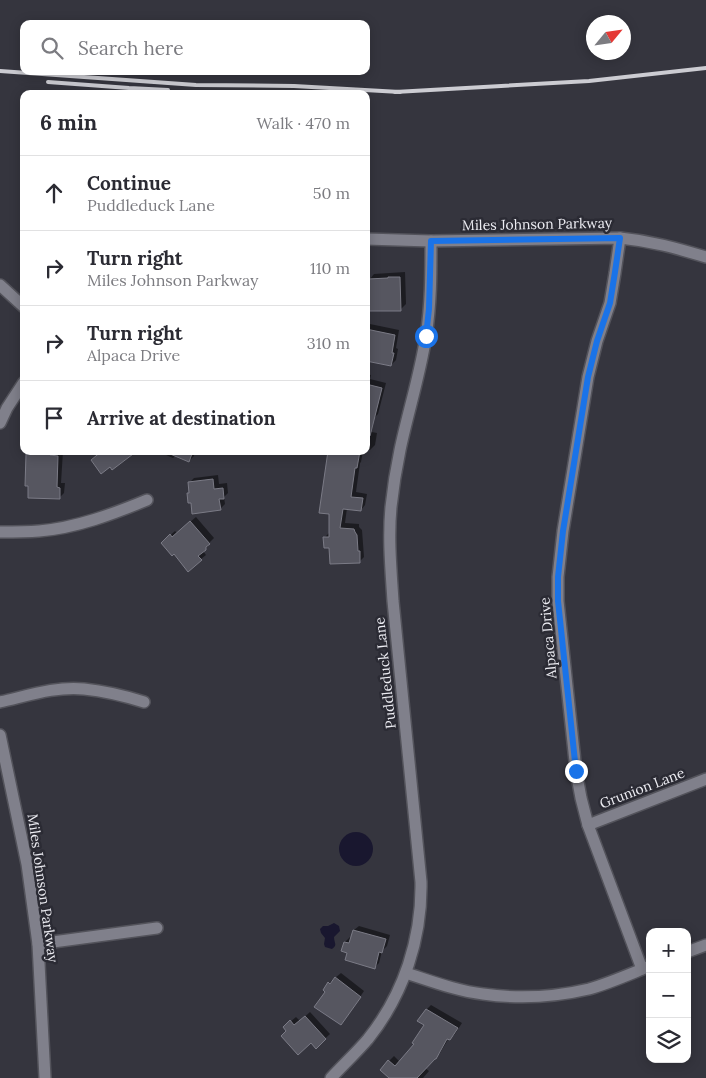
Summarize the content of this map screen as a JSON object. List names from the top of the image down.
{
  "streets": {
    "street": [
      "Miles Johnson Parkway",
      "Alpaca Drive",
      "Puddleduck Lane",
      "Grunion Lane"
    ]
  },
  "crossings": [
    ["Miles Johnson Parkway", "Alpaca Drive"],
    ["Miles Johnson Parkway", "Puddleduck Lane"],
    ["Alpaca Drive", "Grunion Lane"]
  ],
  "north": "top right",
  "page": {
    "search": "Search here",
    "heading": ["6 min", "Walk · 470 m"],
    "list": [
      ["Continue", "Puddleduck Lane", "50 m"],
      ["Turn right", "Miles Johnson Parkway", "110 m"],
      ["Turn right", "Alpaca Drive", "310 m"],
      "Arrive at destination"
    ],
    "map_buttons": ["+", "−"]
  }
}
